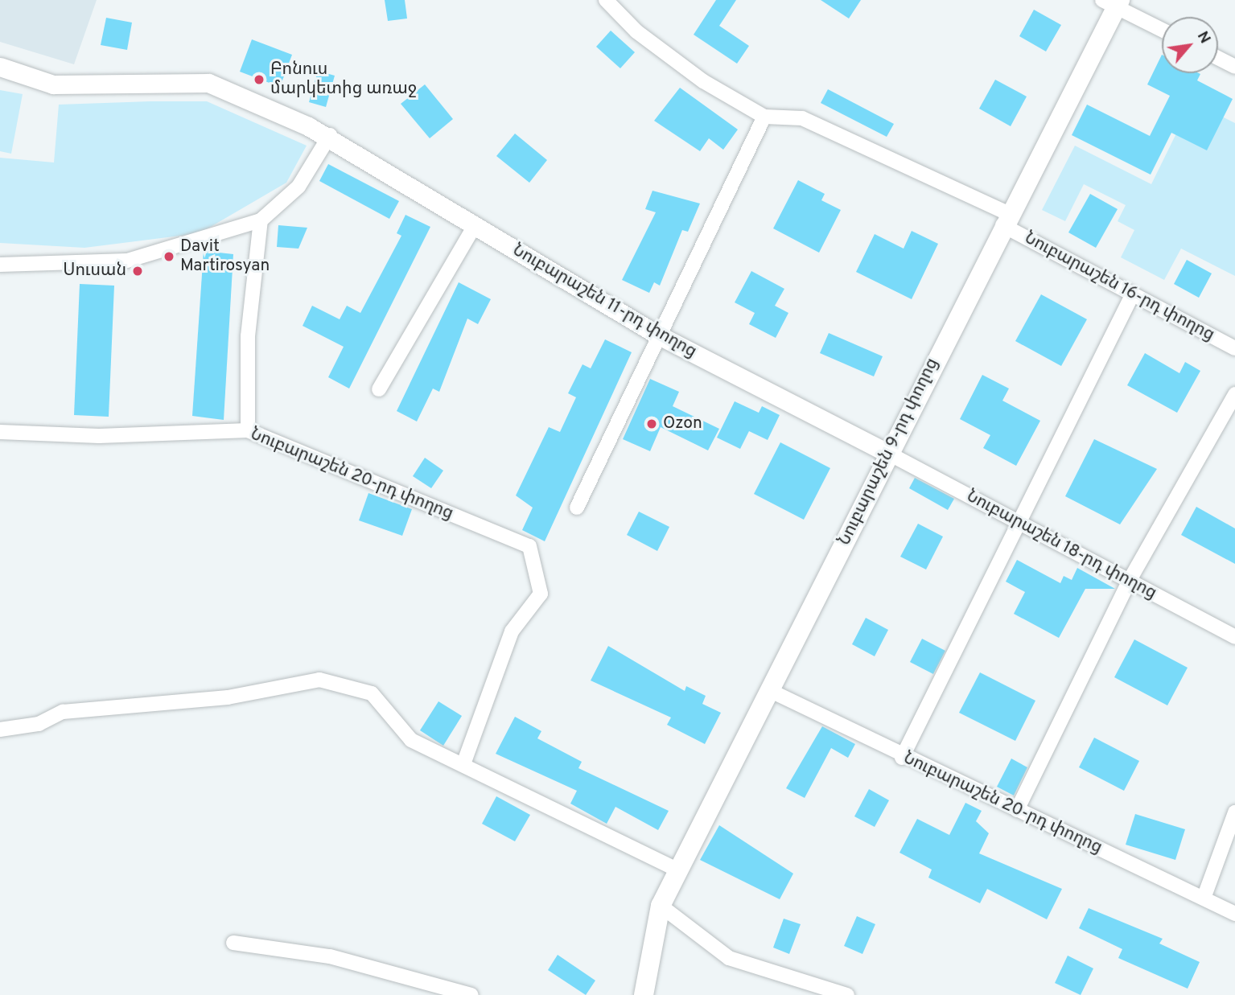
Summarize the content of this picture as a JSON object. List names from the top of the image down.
{
  "streets": {
    "main road": ["Նուբարաշեն 9-րդ փողոց"],
    "street": [
      "Նուբարաշեն 16-րդ փողոց",
      "Նուբարաշեն 11-րդ փողոց",
      "Նուբարաշեն 20-րդ փողոց",
      "Նուբարաշեն 18-րդ փողոց"
    ]
  },
  "crossings": [
    ["Նուբարաշեն 16-րդ փողոց", "Նուբարաշեն 9-րդ փողոց"],
    ["Նուբարաշեն 11-րդ փողոց", "Նուբարաշեն 9-րդ փողոց"],
    ["Նուբարաշեն 11-րդ փողոց", "Նուբարաշեն 18-րդ փողոց"],
    ["Նուբարաշեն 9-րդ փողոց", "Նուբարաշեն 20-րդ փողոց"],
    ["Նուբարաշեն 9-րդ փողոց", "Նուբարաշեն 18-րդ փողոց"]
  ],
  "places": [
    "Բոնուս մարկետից առաջ",
    "Davit Martirosyan",
    "Սուսան",
    "Ozon"
  ],
  "north": "top right"
}
